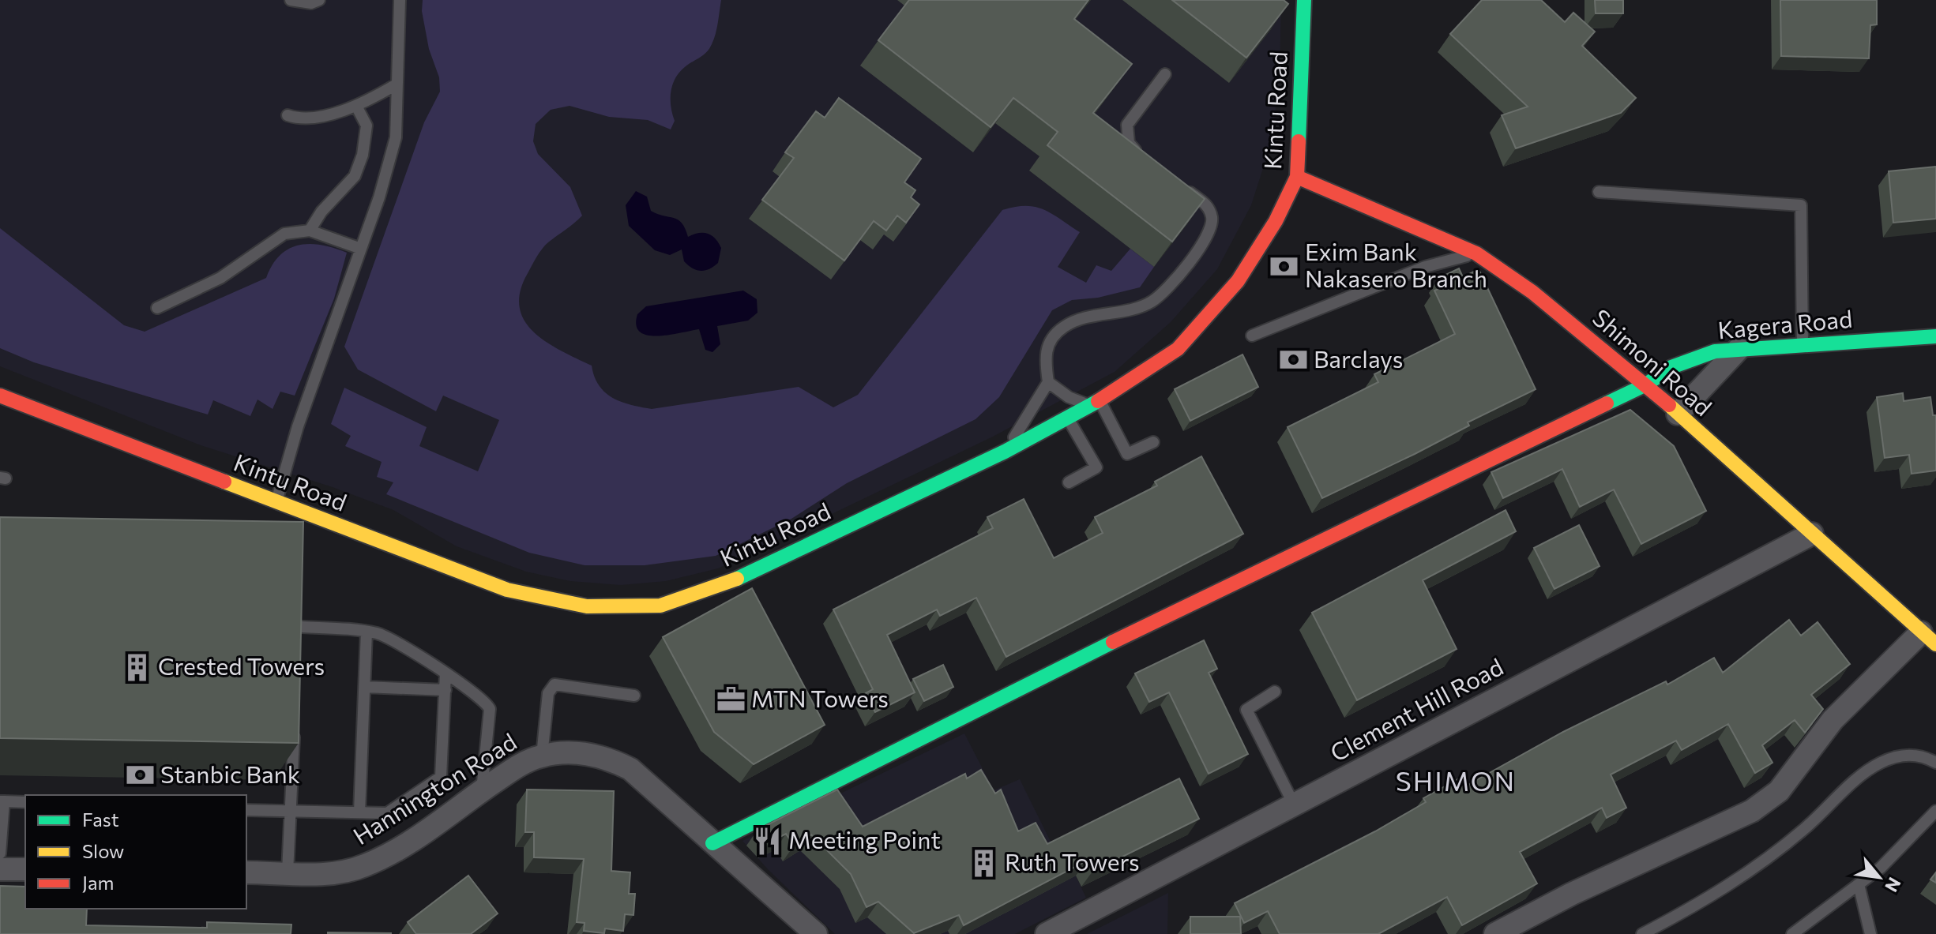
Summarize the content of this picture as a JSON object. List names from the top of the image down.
{
  "streets": {
    "street": [
      "Kintu Road",
      "Kagera Road",
      "Shimoni Road",
      "Clement Hill Road",
      "Hannington Road"
    ]
  },
  "crossings": [
    ["Kintu Road", "Shimoni Road"],
    ["Kagera Road", "Shimoni Road"],
    ["Kagera Road", "Hannington Road"],
    ["Shimoni Road", "Clement Hill Road"]
  ],
  "districts": ["SHIMON"],
  "places": {
    "bank": ["Exim Bank Nakasero Branch", "Barclays", "Stanbic Bank"],
    "building": ["Crested Towers", "Ruth Towers"],
    "office": ["MTN Towers"],
    "restaurant": ["Meeting Point"]
  },
  "legend": ["Fast", "Slow", "Jam"],
  "north": "bottom right"
}
